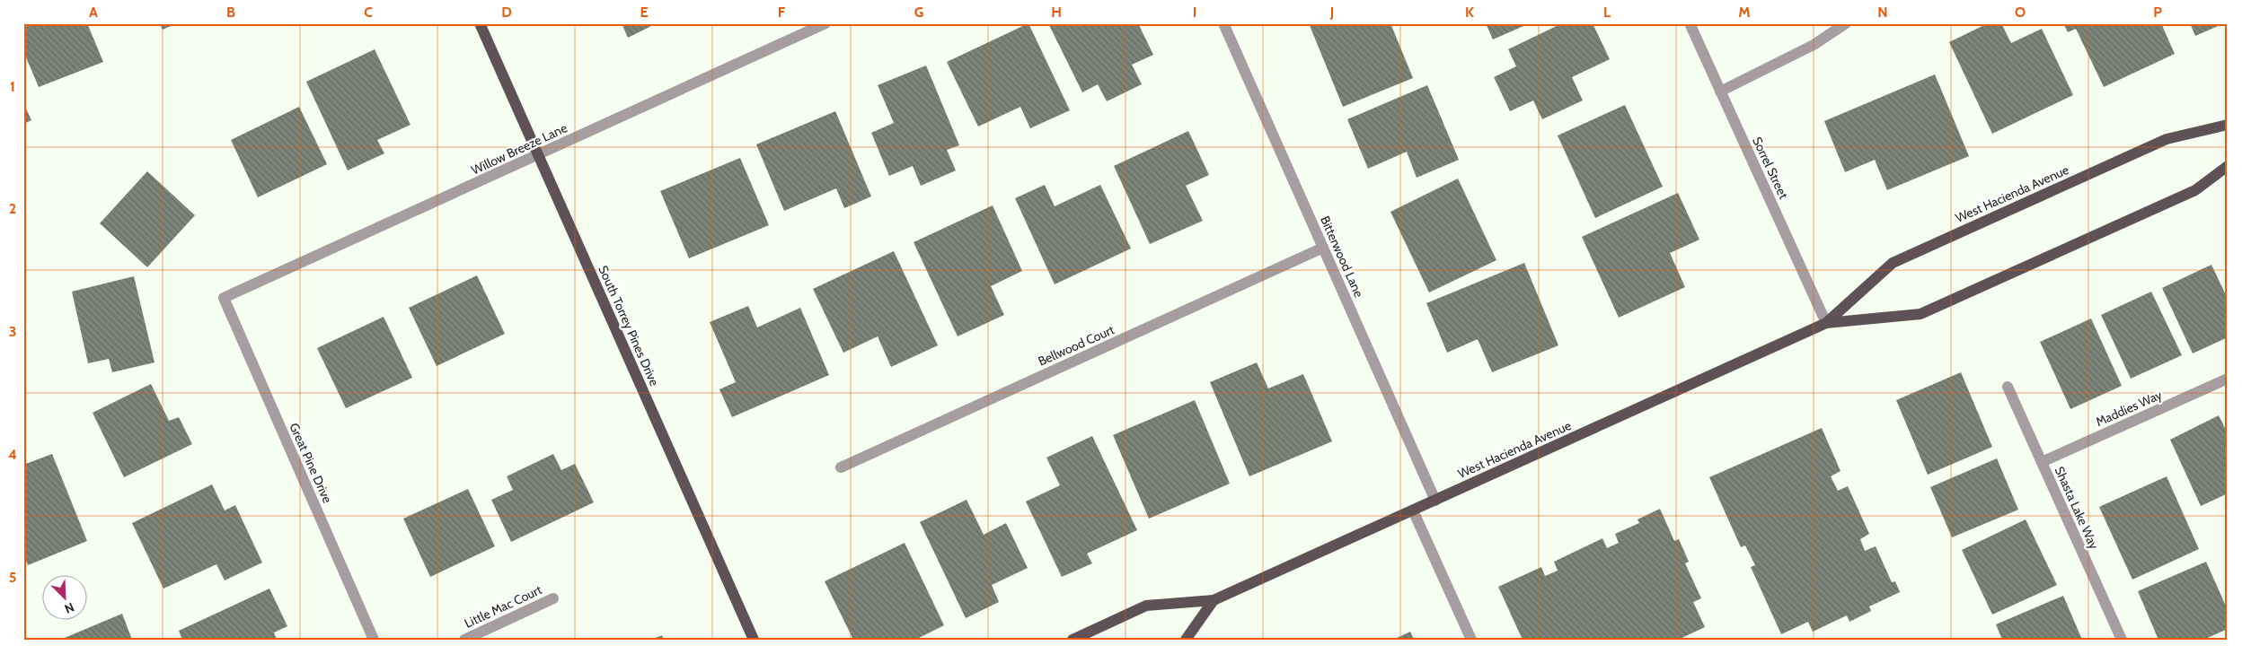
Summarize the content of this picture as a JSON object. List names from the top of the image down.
{
  "streets": {
    "main road": ["West Hacienda Avenue", "South Torrey Pines Drive"],
    "street": [
      "Willow Breeze Lane",
      "Sorrel Street",
      "Bitterwood Lane",
      "Bellwood Court",
      "Maddies Way",
      "Great Pine Drive",
      "Shasta Lake Way",
      "Little Mac Court"
    ]
  },
  "crossings": [
    ["Willow Breeze Lane", "South Torrey Pines Drive"],
    ["Willow Breeze Lane", "Great Pine Drive"],
    ["Sorrel Street", "West Hacienda Avenue"],
    ["West Hacienda Avenue", "Bitterwood Lane"],
    ["Bitterwood Lane", "Bellwood Court"],
    ["Maddies Way", "Shasta Lake Way"]
  ],
  "north": "bottom right",
  "grid": {
    "columns": [
      "A",
      "B",
      "C",
      "D",
      "E",
      "F",
      "G",
      "H",
      "I",
      "J",
      "K",
      "L",
      "M",
      "N",
      "O",
      "P"
    ],
    "rows": [
      "1",
      "2",
      "3",
      "4",
      "5"
    ]
  }
}
